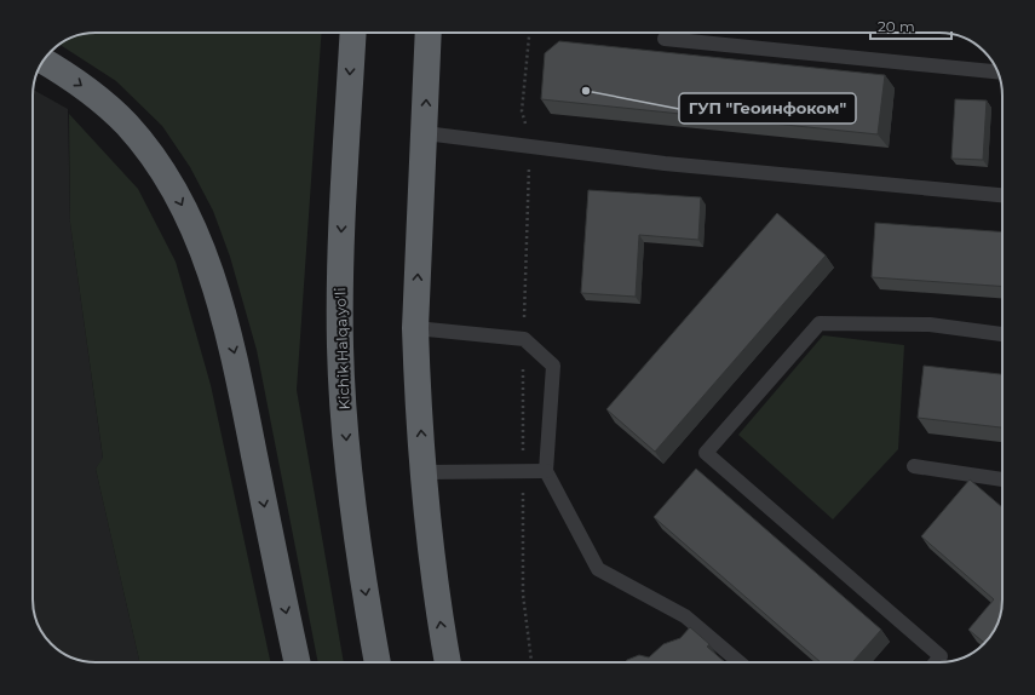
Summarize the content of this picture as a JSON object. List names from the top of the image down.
{
  "streets": {
    "highway": ["Kichik Halqa yo'li"]
  },
  "places": ["ГУП \"Геоинфоком\""],
  "scale_bar": "20 m"
}
